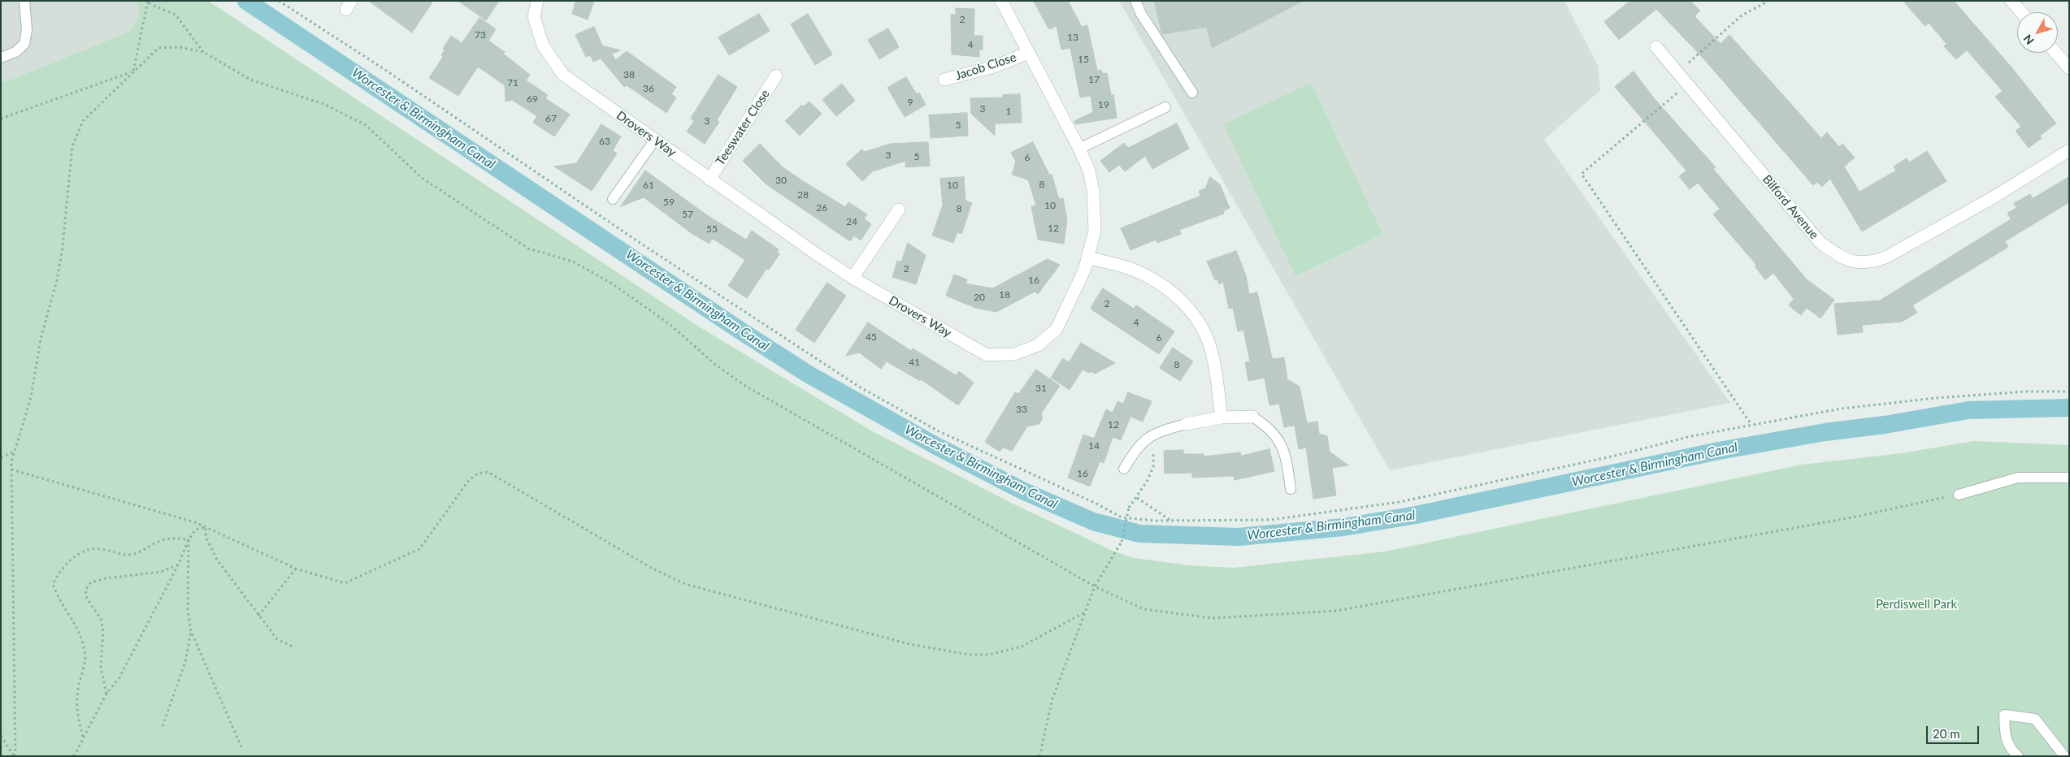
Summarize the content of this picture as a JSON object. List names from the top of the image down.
{
  "streets": {
    "street": [
      "Jacob Close",
      "Teeswater Close",
      "Drovers Way",
      "Bilford Avenue"
    ]
  },
  "crossings": [
    ["Jacob Close", "Drovers Way"],
    ["Teeswater Close", "Drovers Way"]
  ],
  "water": ["Worcester & Birmingham Canal"],
  "parks": ["Perdiswell Park"],
  "house_numbers": [
    "2",
    "73",
    "13",
    "4",
    "15",
    "38",
    "17",
    "71",
    "36",
    "69",
    "9",
    "19",
    "3",
    "1",
    "67",
    "3",
    "5",
    "63",
    "3",
    "5",
    "6",
    "30",
    "8",
    "61",
    "10",
    "28",
    "59",
    "10",
    "26",
    "8",
    "57",
    "24",
    "12",
    "55",
    "2",
    "16",
    "18",
    "20",
    "2",
    "4",
    "45",
    "6",
    "41",
    "8",
    "31",
    "33",
    "12",
    "14",
    "16"
  ],
  "scale_bar": "20 m",
  "north": "bottom left"
}
